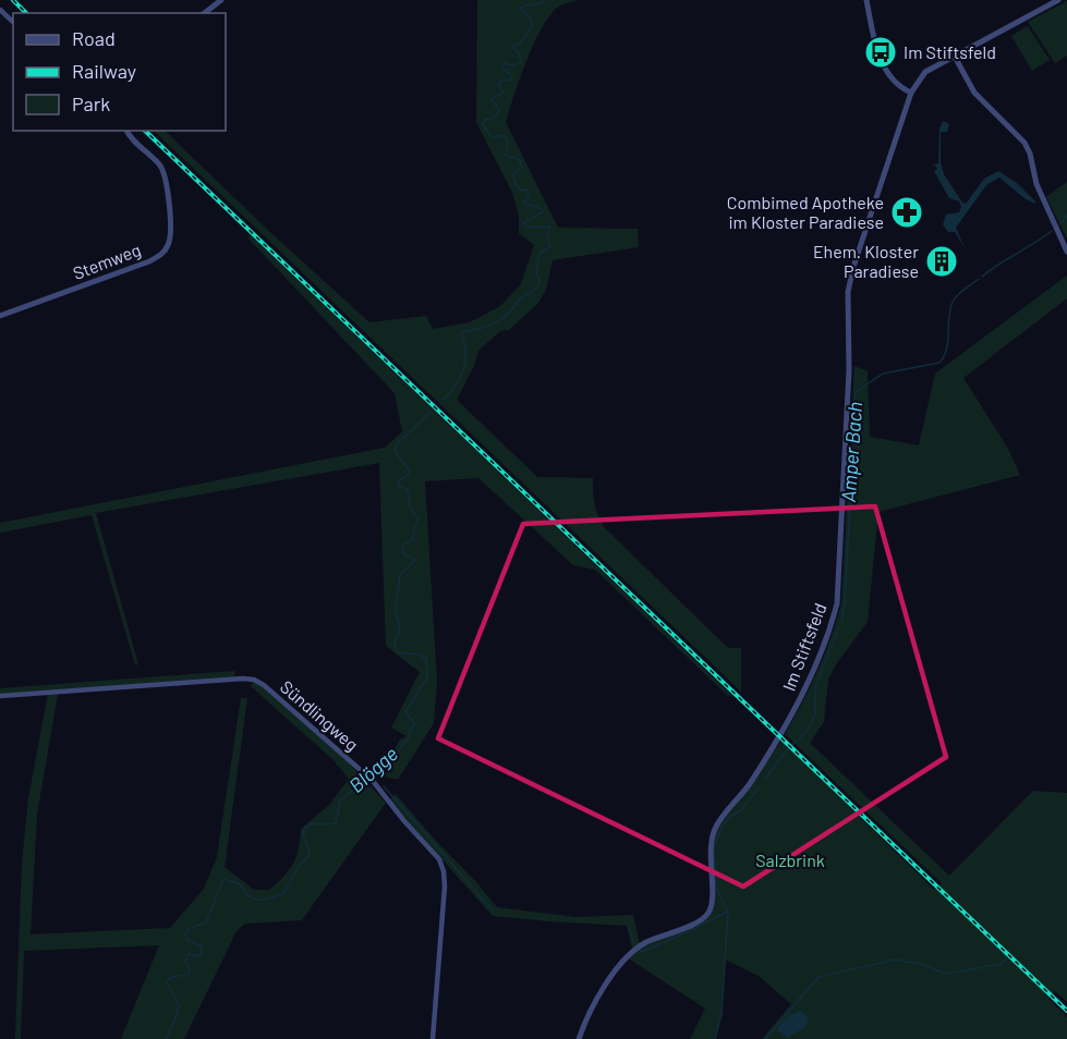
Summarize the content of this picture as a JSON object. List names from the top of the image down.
{
  "streets": {
    "street": ["Stemweg", "Im Stiftsfeld", "Sündlingweg"]
  },
  "water": ["Amper Bach", "Blögge"],
  "parks": ["Salzbrink"],
  "places": {
    "bus stop": ["Im Stiftsfeld"],
    "pharmacy": ["Combimed Apotheke im Kloster Paradiese"],
    "building": ["Ehem. Kloster Paradiese"]
  },
  "legend": ["Road", "Railway", "Park"]
}
